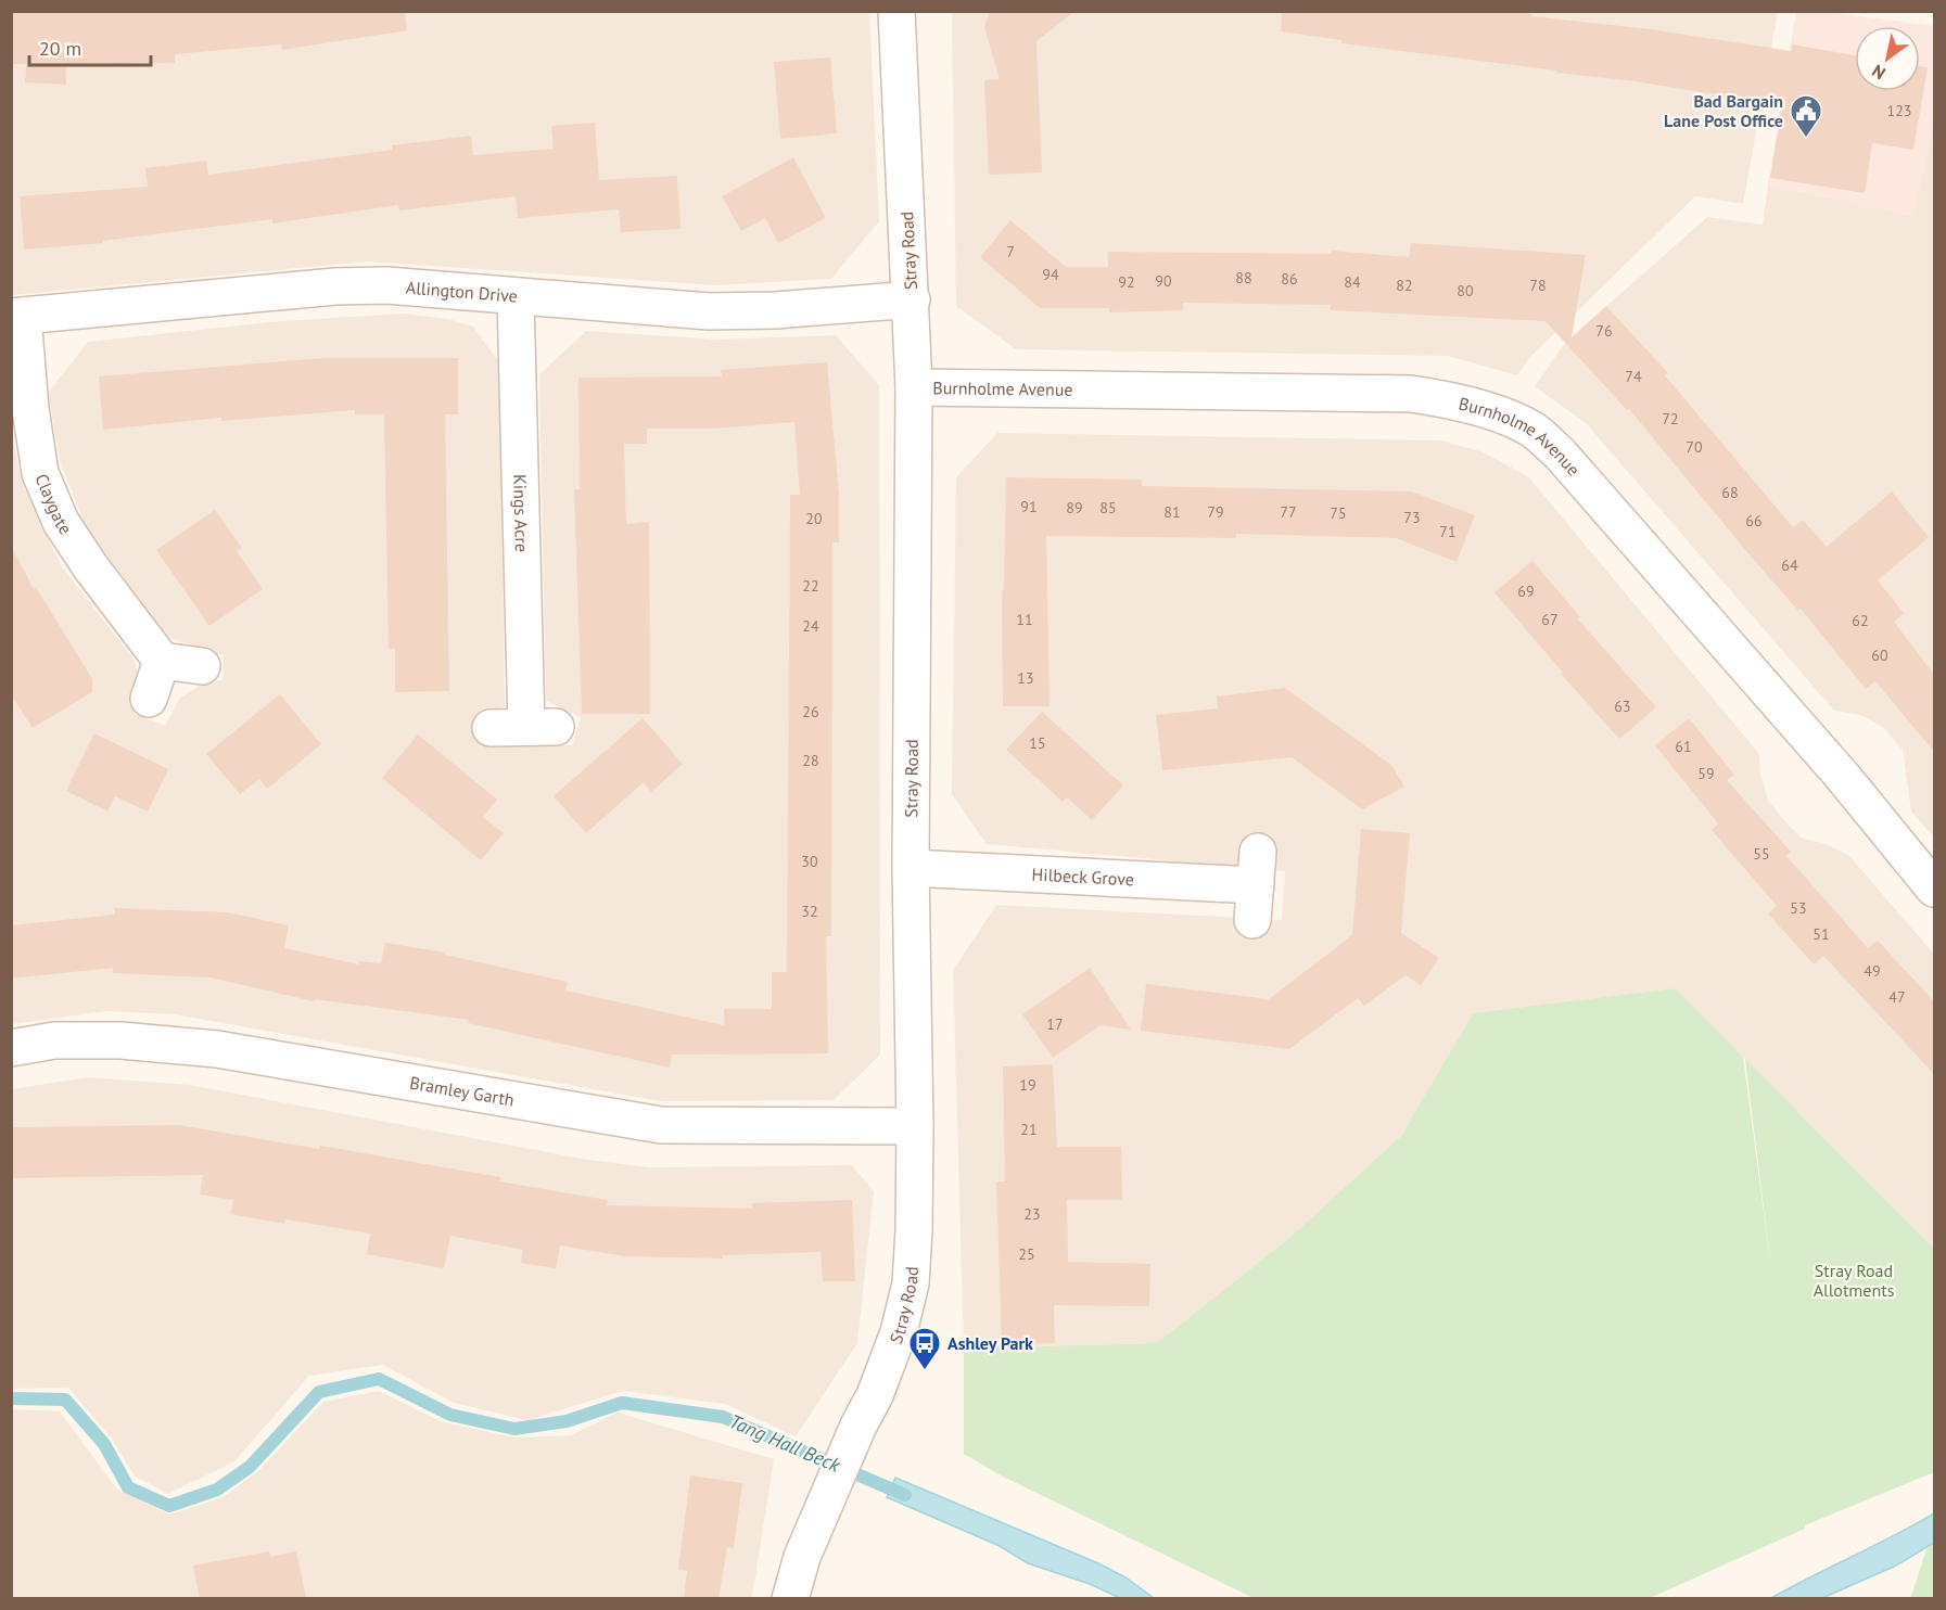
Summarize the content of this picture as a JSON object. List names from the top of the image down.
{
  "streets": {
    "street": [
      "Stray Road",
      "Allington Drive",
      "Burnholme Avenue",
      "Claygate",
      "Kings Acre",
      "Hilbeck Grove",
      "Bramley Garth"
    ]
  },
  "crossings": [
    ["Stray Road", "Allington Drive"],
    ["Stray Road", "Burnholme Avenue"],
    ["Stray Road", "Hilbeck Grove"],
    ["Stray Road", "Bramley Garth"],
    ["Allington Drive", "Claygate"],
    ["Allington Drive", "Kings Acre"]
  ],
  "water": ["Tang Hall Beck"],
  "parks": ["Stray Road Allotments"],
  "places": {
    "public building": ["Bad Bargain Lane Post Office"],
    "bus stop": ["Ashley Park"]
  },
  "house_numbers": [
    "123",
    "7",
    "94",
    "88",
    "86",
    "90",
    "92",
    "84",
    "82",
    "78",
    "80",
    "76",
    "74",
    "72",
    "70",
    "68",
    "91",
    "89",
    "85",
    "81",
    "79",
    "77",
    "75",
    "73",
    "20",
    "66",
    "71",
    "64",
    "22",
    "69",
    "11",
    "67",
    "62",
    "24",
    "60",
    "13",
    "63",
    "26",
    "15",
    "61",
    "28",
    "59",
    "55",
    "30",
    "53",
    "32",
    "51",
    "49",
    "47",
    "17",
    "19",
    "21",
    "23",
    "25"
  ],
  "scale_bar": "20 m",
  "north": "bottom left"
}
